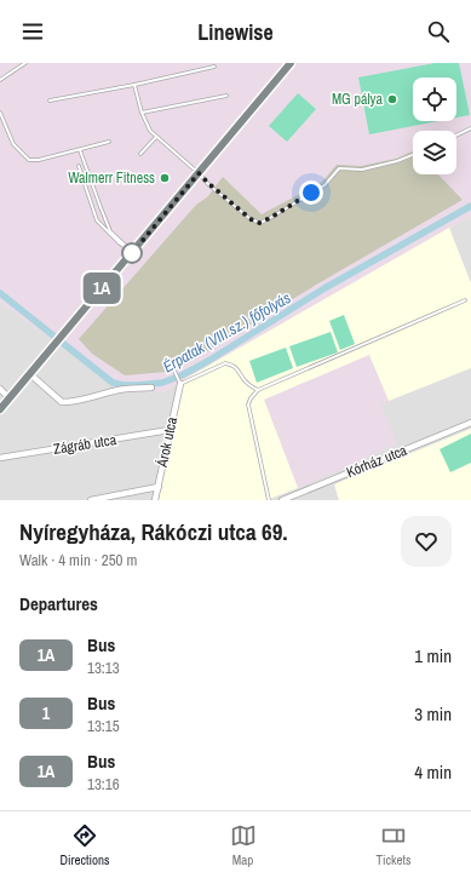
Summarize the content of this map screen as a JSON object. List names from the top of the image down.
{
  "streets": {
    "street": ["Árok utca", "Zágráb utca", "Kórház utca"]
  },
  "crossings": [
    ["Árok utca", "Zágráb utca"]
  ],
  "water": ["Érpatak (VIII.sz.) főfolyás"],
  "places": ["MG pálya", "Walmerr Fitness"],
  "lines": ["bus line 1A"],
  "page": {
    "header": "Linewise",
    "on_map": "1A",
    "heading": [
      ["Nyíregyháza, Rákóczi utca 69.", "Walk · 4 min · 250 m"],
      "Departures"
    ],
    "list": [
      {
        "mark": "1A",
        "name": "Bus",
        "note": "13:13",
        "value": "1 min"
      },
      {
        "mark": "1",
        "name": "Bus",
        "note": "13:15",
        "value": "3 min"
      },
      {
        "mark": "1A",
        "name": "Bus",
        "note": "13:16",
        "value": "4 min"
      }
    ],
    "tabs": ["Directions", "Map", "Tickets"]
  }
}
